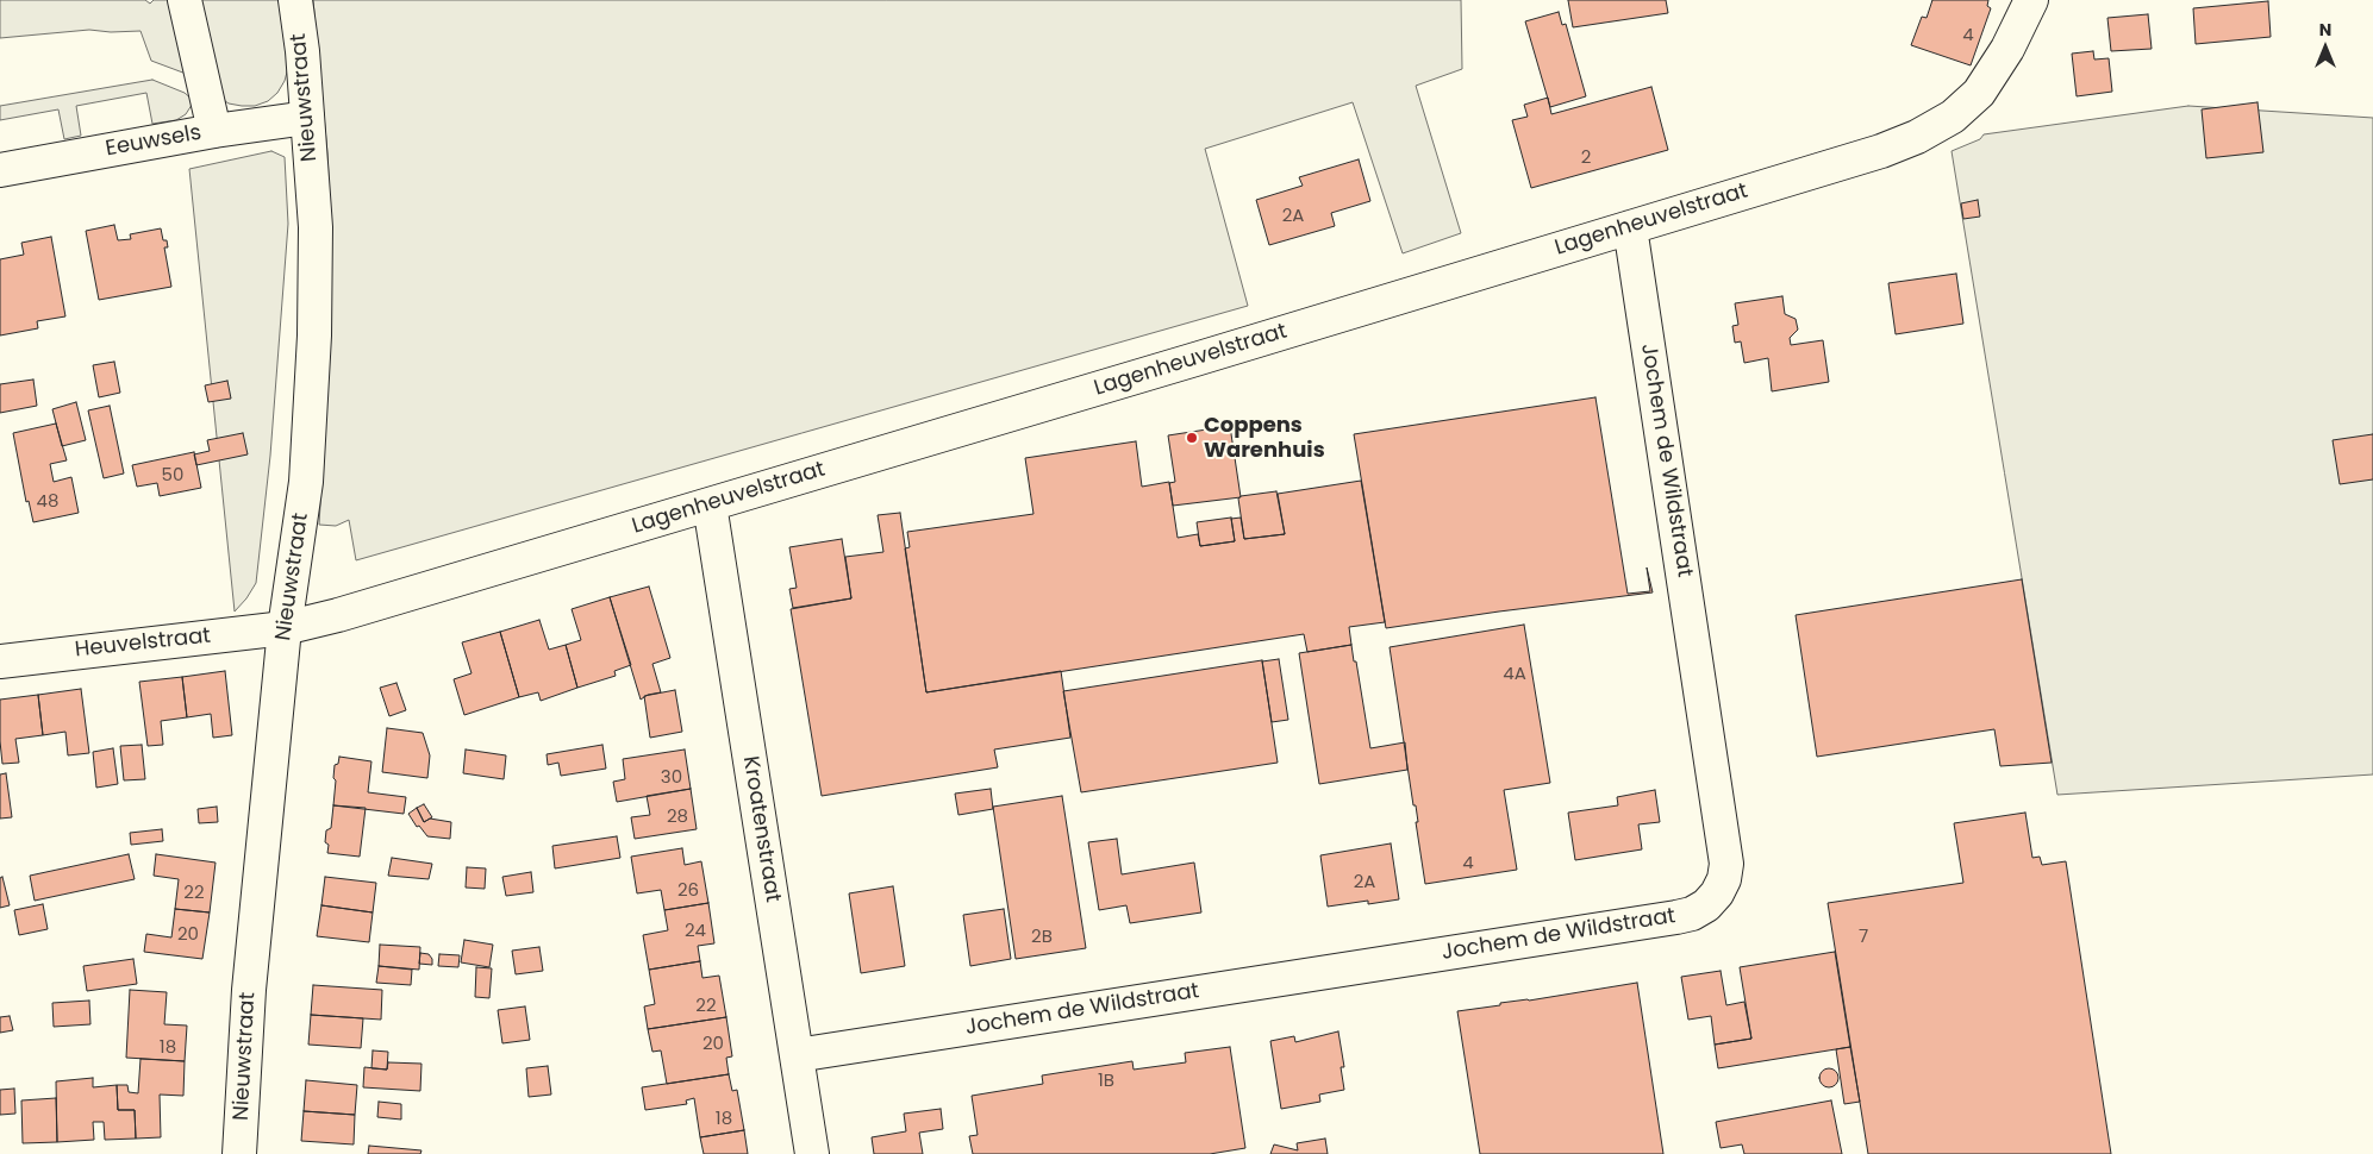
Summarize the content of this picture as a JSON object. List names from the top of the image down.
{
  "streets": {
    "street": [
      "Nieuwstraat",
      "Eeuwsels",
      "Lagenheuvelstraat",
      "Jochem de Wildstraat",
      "Heuvelstraat",
      "Kroatenstraat"
    ]
  },
  "crossings": [
    ["Nieuwstraat", "Eeuwsels"],
    ["Nieuwstraat", "Lagenheuvelstraat"],
    ["Nieuwstraat", "Heuvelstraat"],
    ["Lagenheuvelstraat", "Jochem de Wildstraat"],
    ["Lagenheuvelstraat", "Heuvelstraat"],
    ["Lagenheuvelstraat", "Kroatenstraat"],
    ["Jochem de Wildstraat", "Kroatenstraat"]
  ],
  "places": ["Coppens Warenhuis"],
  "house_numbers": [
    "4",
    "2",
    "2A",
    "50",
    "48",
    "4A",
    "30",
    "28",
    "4",
    "2A",
    "26",
    "22",
    "24",
    "20",
    "2B",
    "7",
    "22",
    "20",
    "18",
    "1B",
    "18"
  ],
  "north": "top"
}
